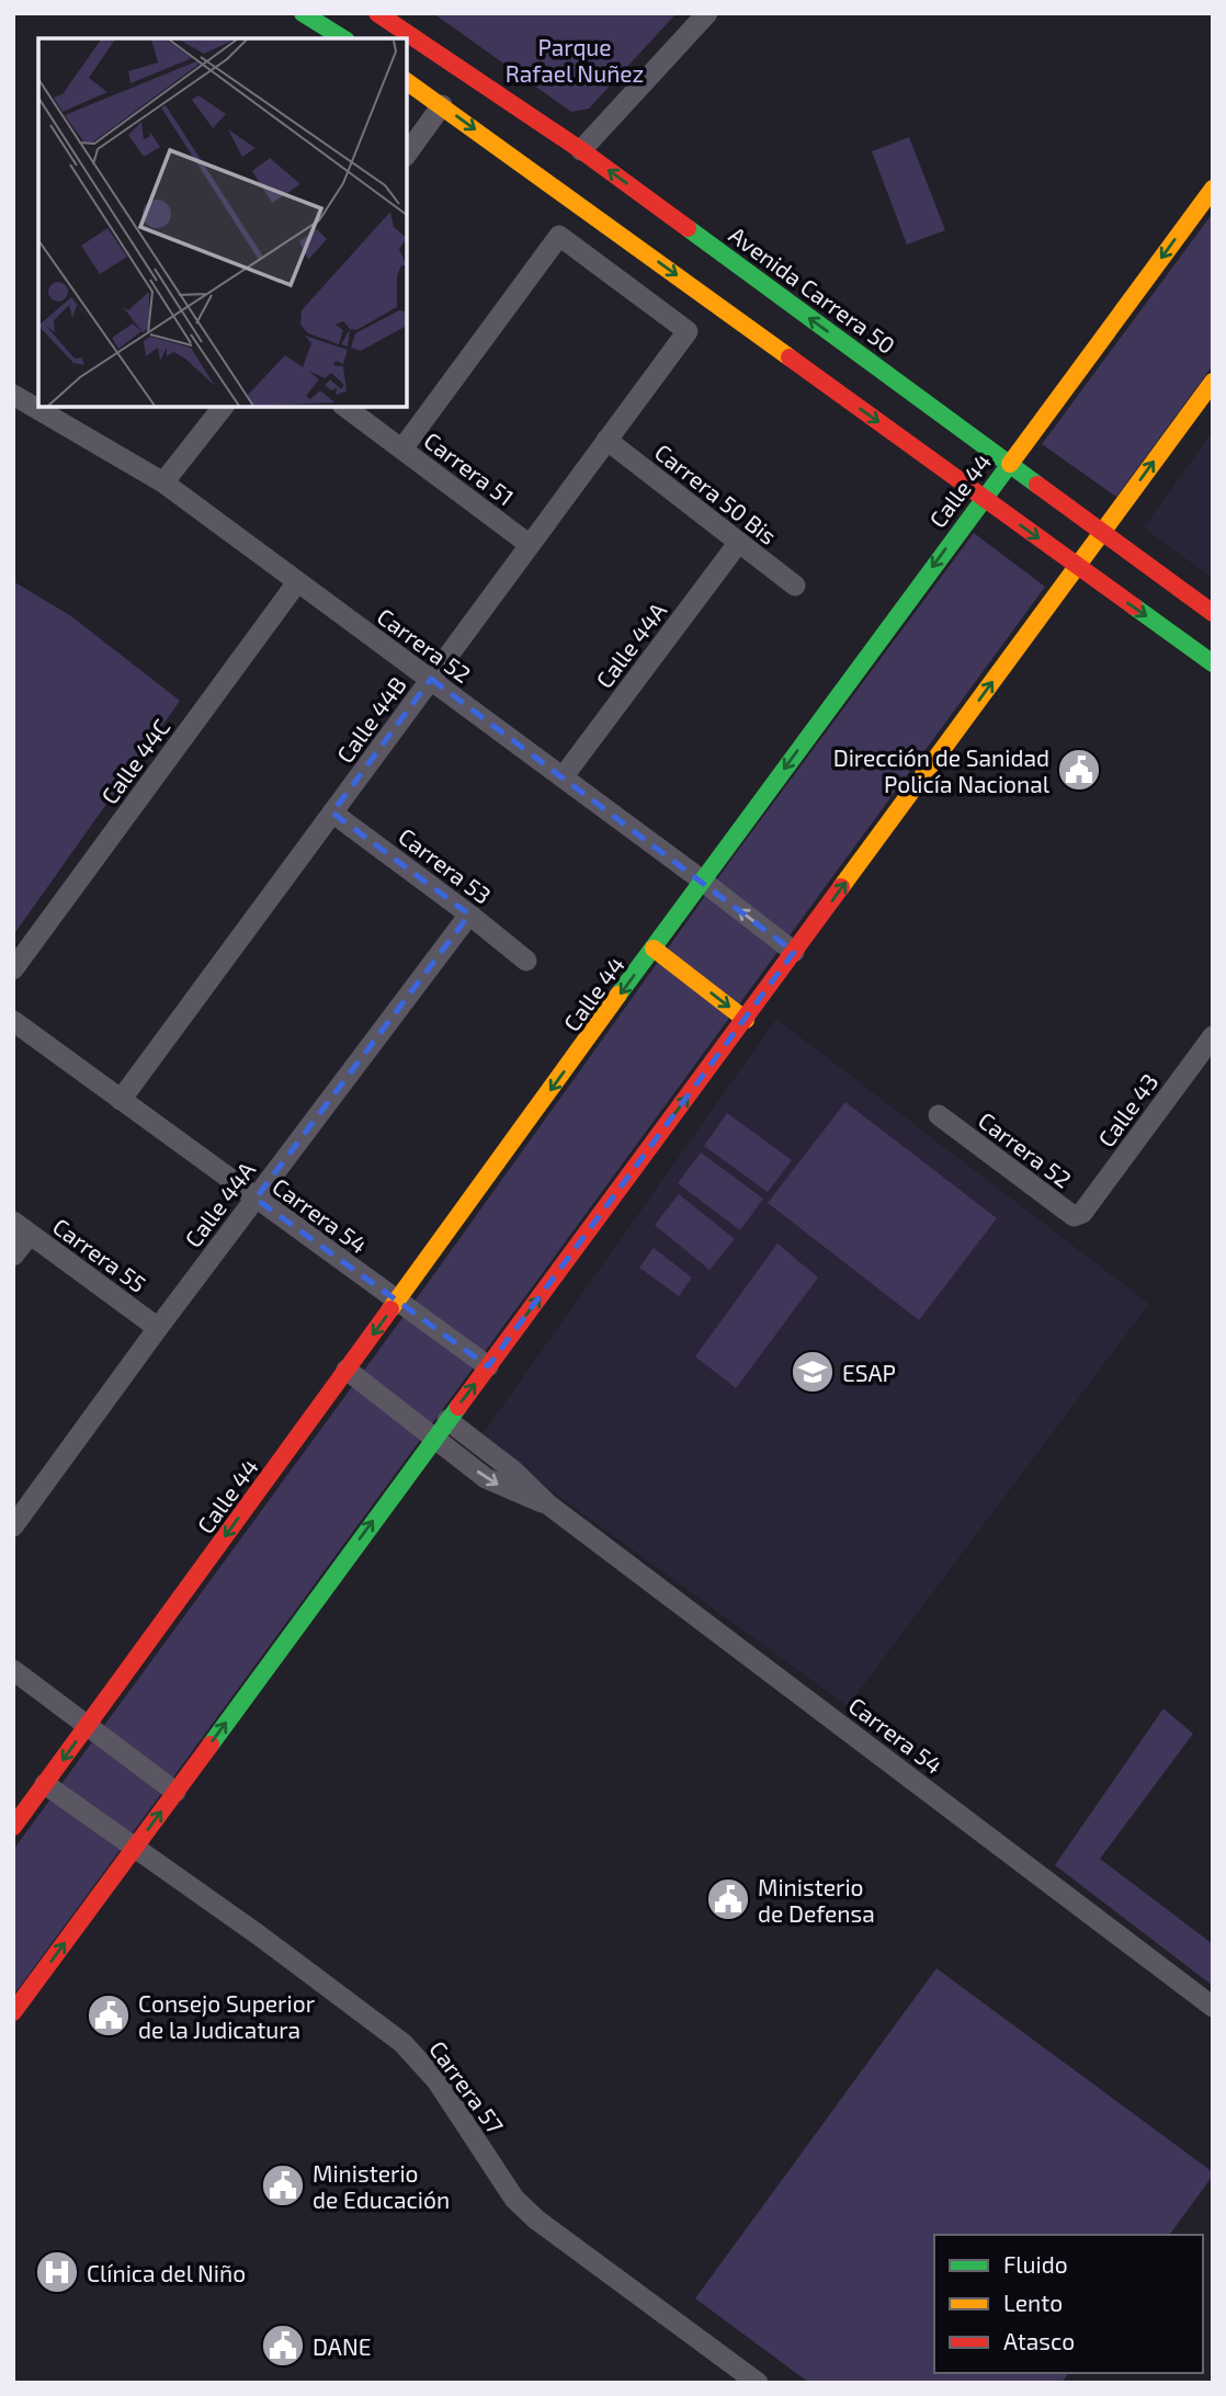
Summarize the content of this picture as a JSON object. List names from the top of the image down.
{
  "streets": {
    "street": [
      "Avenida Carrera 50",
      "Carrera 51",
      "Calle 44",
      "Carrera 50 Bis",
      "Carrera 52",
      "Calle 44A",
      "Calle 44B",
      "Calle 44C",
      "Carrera 53",
      "Calle 43",
      "Carrera 54",
      "Carrera 55",
      "Carrera 57"
    ]
  },
  "crossings": [
    ["Avenida Carrera 50", "Calle 44"],
    ["Carrera 51", "Calle 44B"],
    ["Calle 44", "Carrera 52"],
    ["Calle 44", "Carrera 54"],
    ["Calle 44", "Carrera 57"],
    ["Carrera 50 Bis", "Calle 44A"],
    ["Carrera 50 Bis", "Calle 44B"],
    ["Carrera 52", "Calle 44A"],
    ["Carrera 52", "Calle 44B"],
    ["Carrera 52", "Calle 44C"],
    ["Carrera 52", "Calle 43"],
    ["Calle 44A", "Carrera 53"],
    ["Calle 44A", "Carrera 54"],
    ["Calle 44A", "Carrera 55"],
    ["Calle 44B", "Carrera 53"],
    ["Calle 44B", "Carrera 54"]
  ],
  "parks": ["Parque Rafael Nuñez"],
  "places": {
    "public building": [
      "Dirección de Sanidad Policía Nacional",
      "Ministerio de Defensa",
      "Consejo Superior de la Judicatura",
      "Ministerio de Educación",
      "DANE"
    ],
    "school or university": ["ESAP"],
    "hospital": ["Clínica del Niño"]
  },
  "legend": ["Fluido", "Lento", "Atasco"]
}
